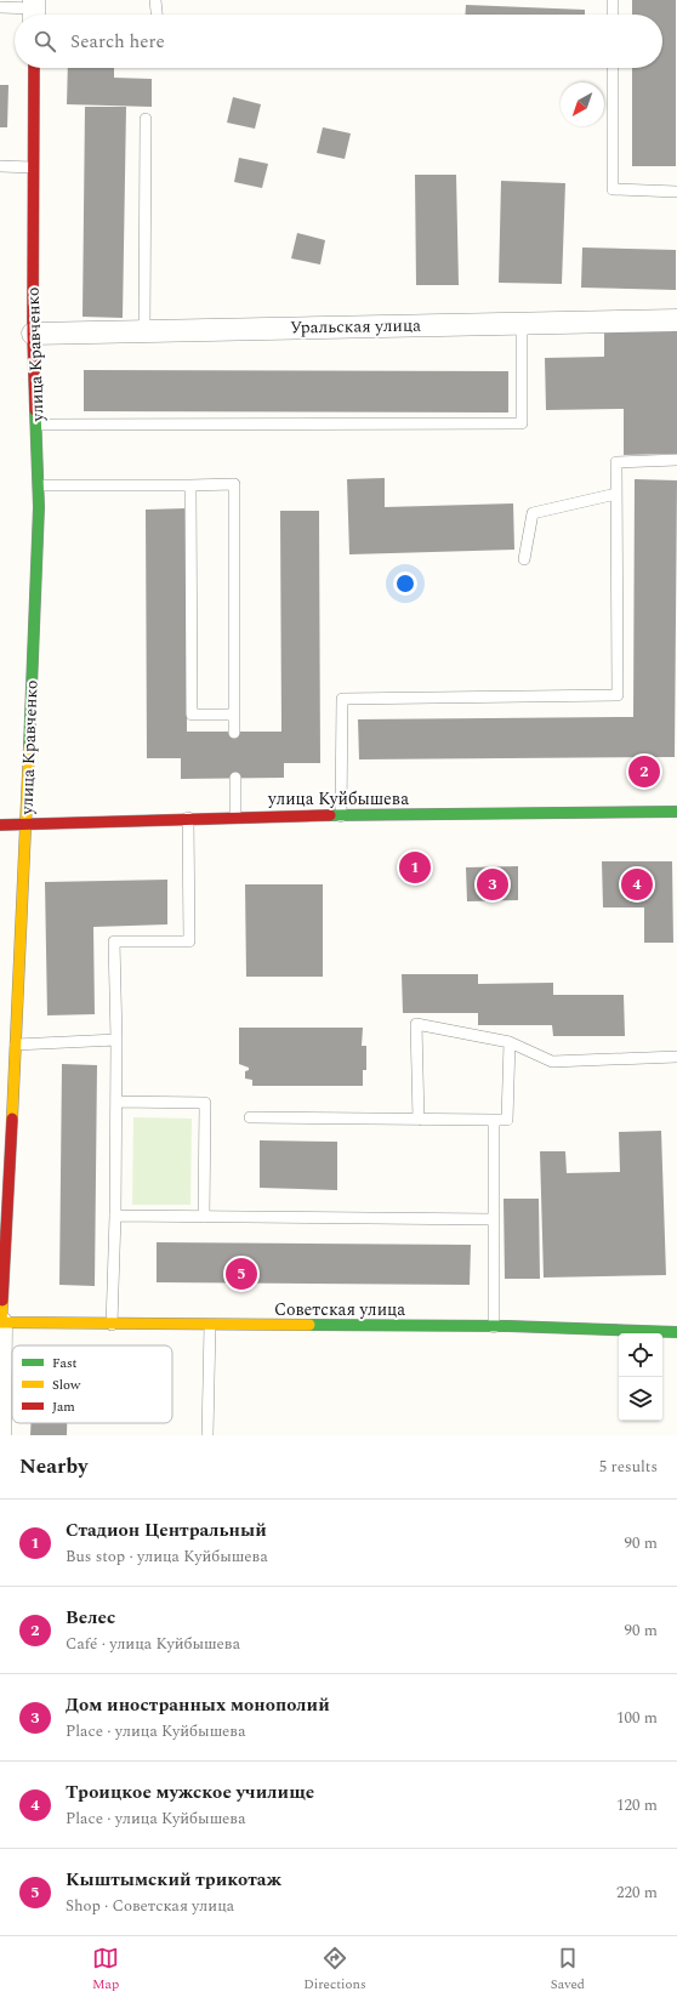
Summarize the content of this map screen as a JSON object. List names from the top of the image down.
{
  "streets": {
    "street": [
      "Уральская улица",
      "улица Кравченко",
      "улица Куйбышева",
      "Советская улица"
    ]
  },
  "crossings": [
    ["Уральская улица", "улица Кравченко"],
    ["улица Кравченко", "улица Куйбышева"],
    ["улица Кравченко", "Советская улица"]
  ],
  "legend": ["Fast", "Slow", "Jam"],
  "north": "bottom left",
  "page": {
    "search": "Search here",
    "pins": [
      "2",
      "1",
      "3",
      "4",
      "5"
    ],
    "heading": ["Nearby", "5 results"],
    "list": [
      {
        "mark": "1",
        "name": "Стадион Центральный",
        "note": "Bus stop · улица Куйбышева",
        "value": "90 m"
      },
      {
        "mark": "2",
        "name": "Велес",
        "note": "Café · улица Куйбышева",
        "value": "90 m"
      },
      {
        "mark": "3",
        "name": "Дом иностранных монополий",
        "note": "Place · улица Куйбышева",
        "value": "100 m"
      },
      {
        "mark": "4",
        "name": "Троицкое мужское училище",
        "note": "Place · улица Куйбышева",
        "value": "120 m"
      },
      {
        "mark": "5",
        "name": "Кыштымский трикотаж",
        "note": "Shop · Советская улица",
        "value": "220 m"
      }
    ],
    "nav": ["Map", "Directions", "Saved"]
  }
}
